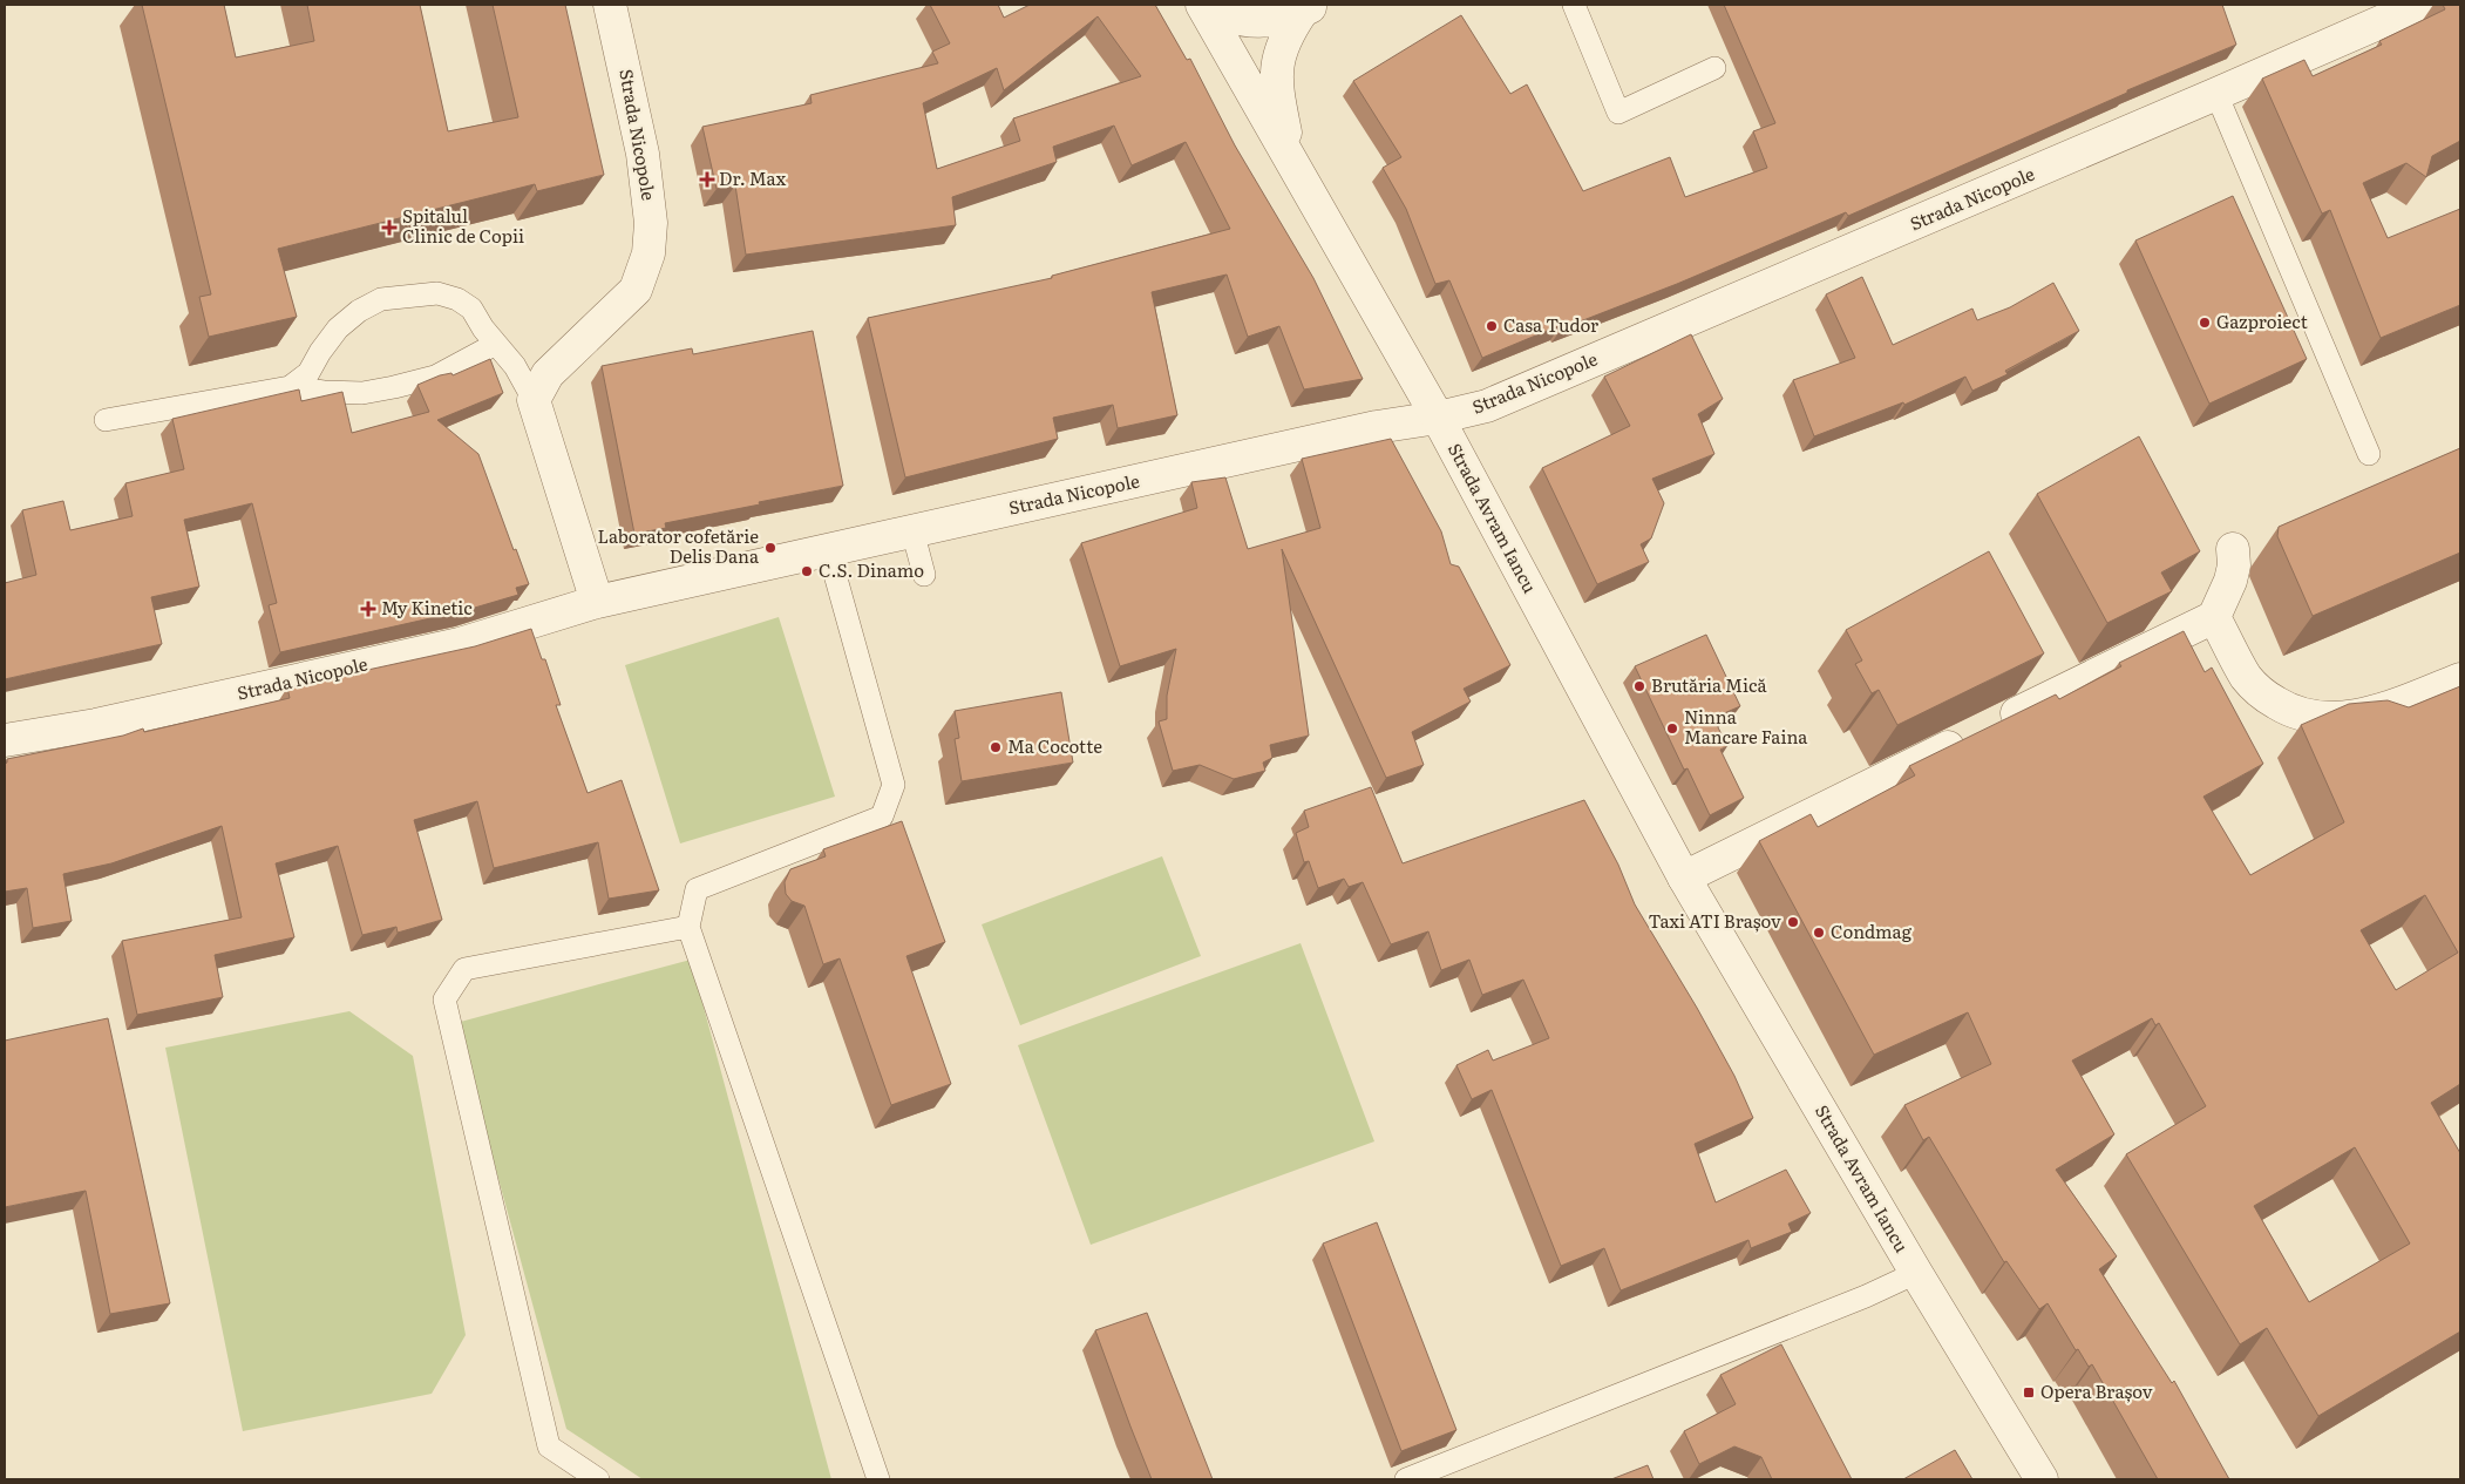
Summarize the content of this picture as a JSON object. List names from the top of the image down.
{
  "streets": {
    "street": ["Strada Nicopole", "Strada Avram Iancu"]
  },
  "crossings": [
    ["Strada Nicopole", "Strada Avram Iancu"]
  ],
  "places": {
    "health": ["Dr. Max", "Spitalul Clinic de Copii", "My Kinetic"],
    "other": [
      "Gazproiect",
      "Casa Tudor",
      "Laborator cofetărie Delis Dana",
      "C.S. Dinamo",
      "Brutăria Mică",
      "Ninna Mancare Faina",
      "Ma Cocotte",
      "Taxi ATI Brașov",
      "Condmag"
    ],
    "transit": ["Opera Brașov"]
  }
}
